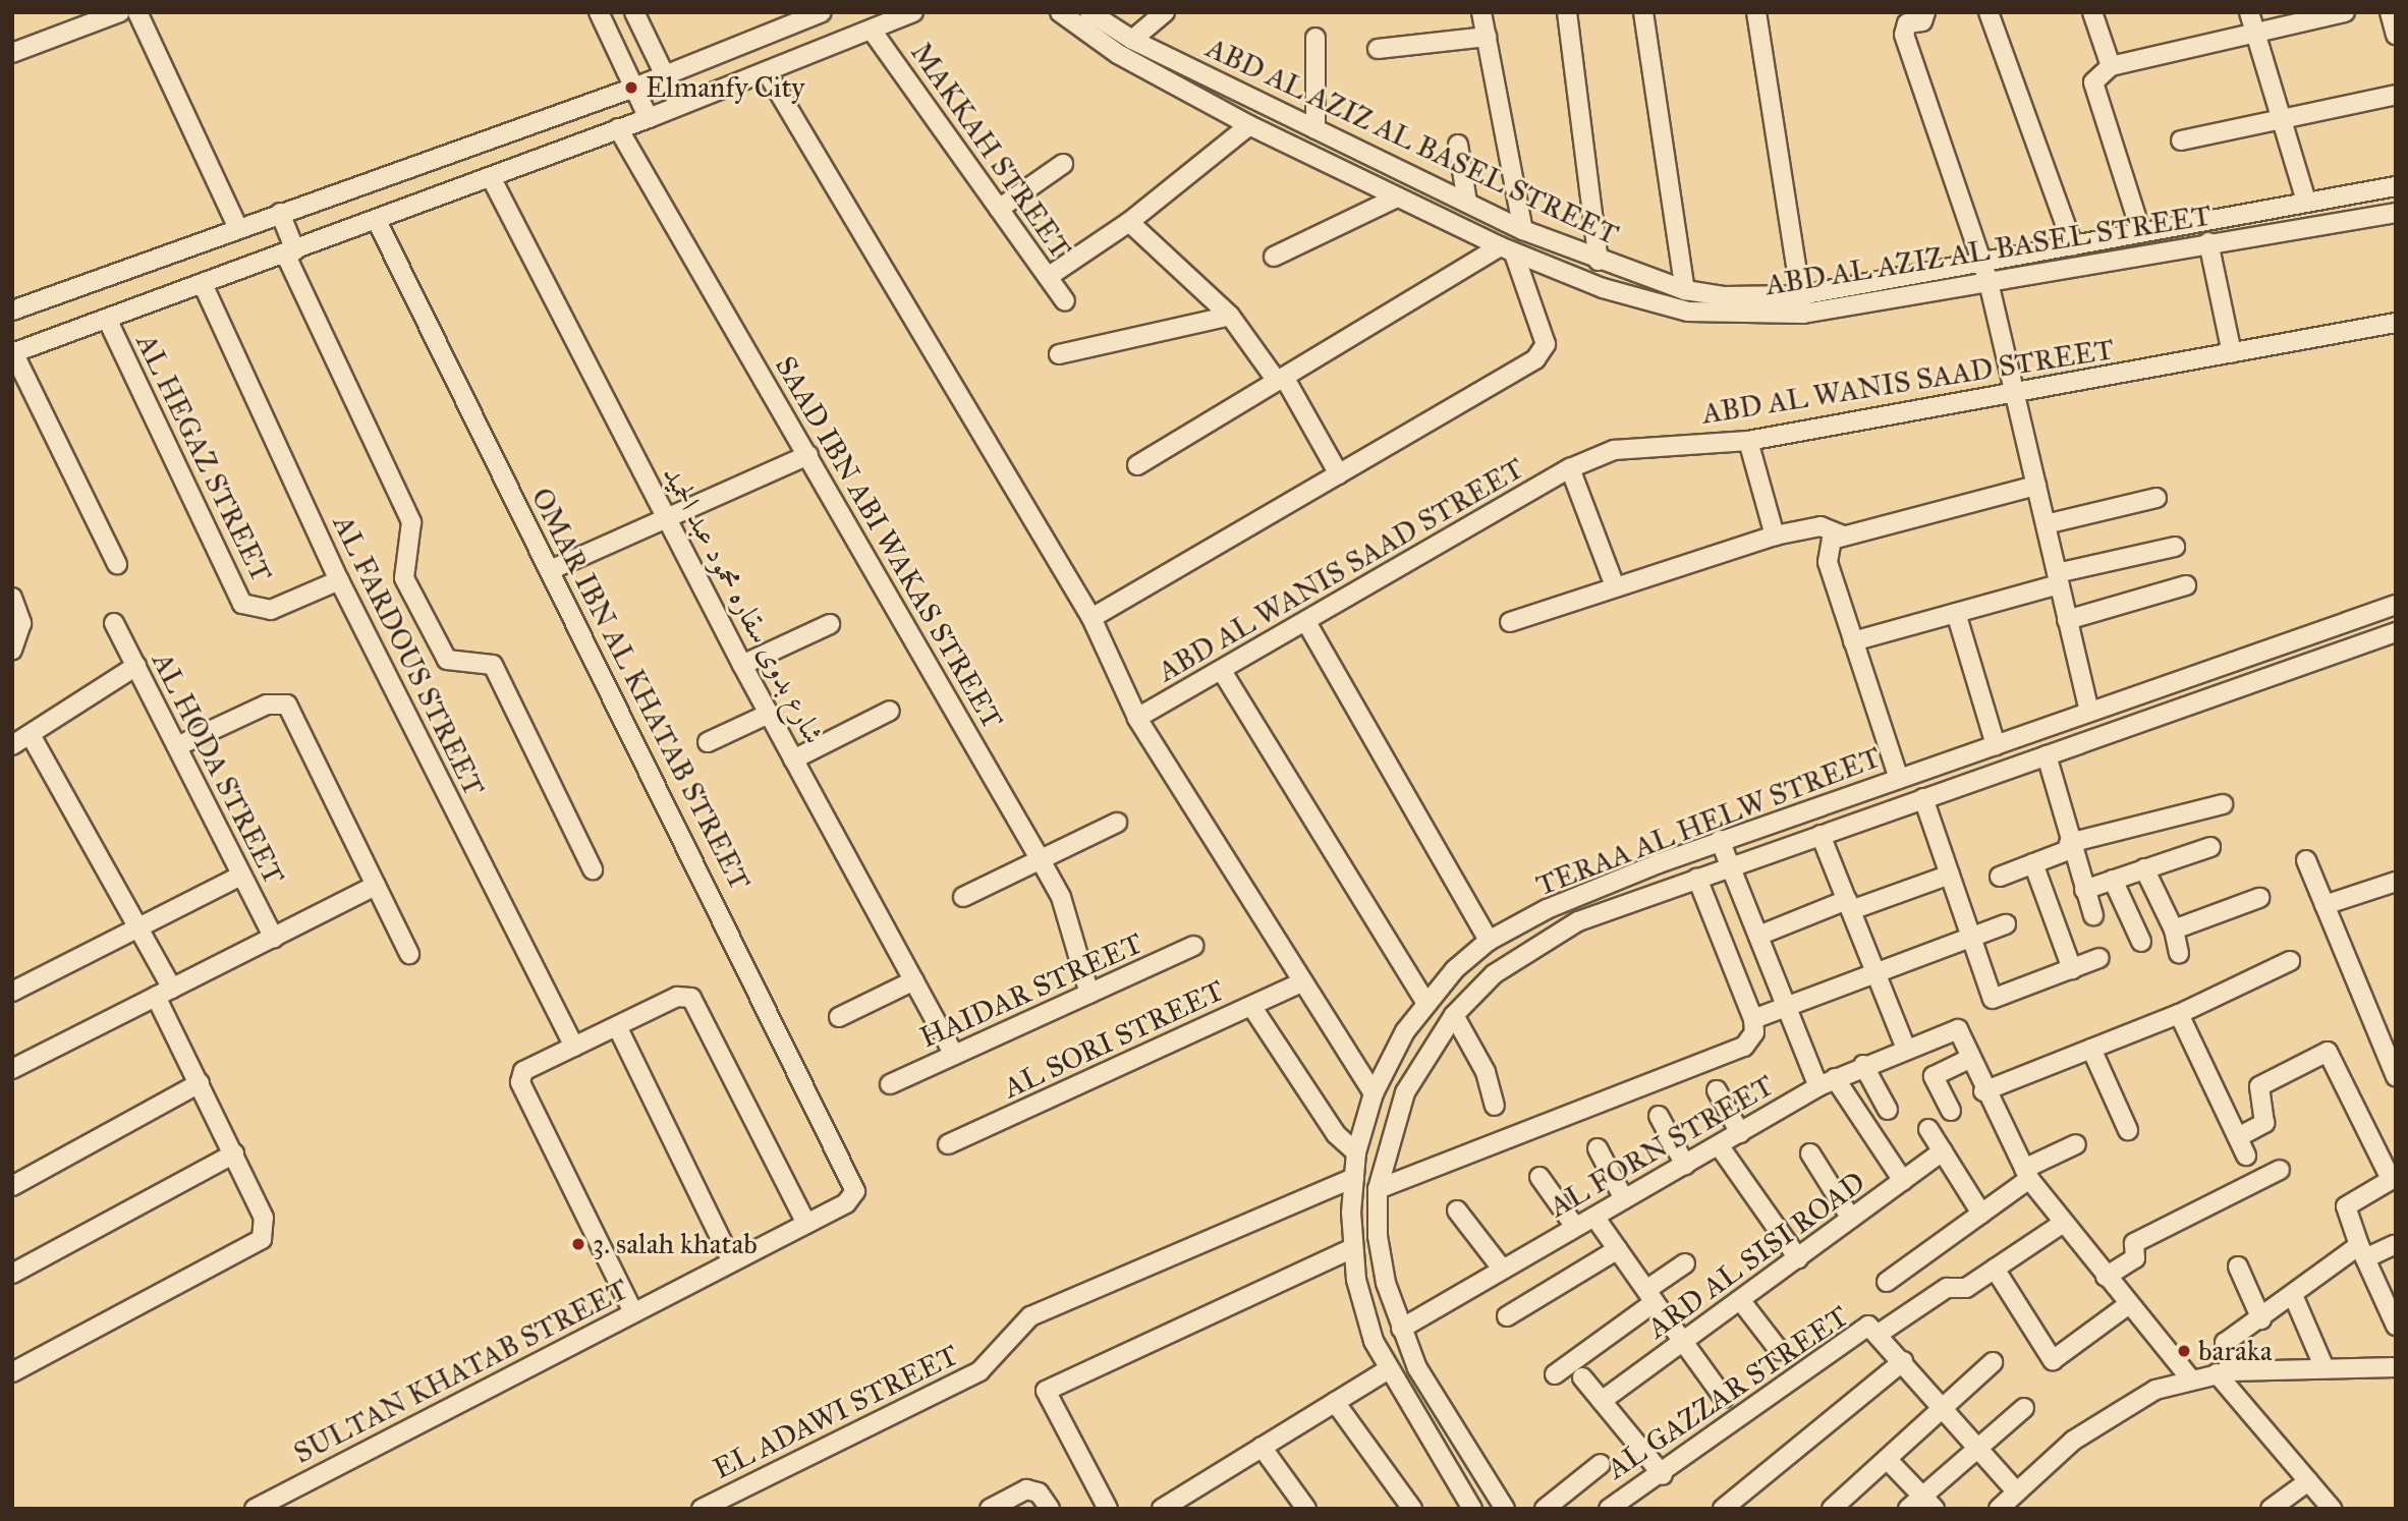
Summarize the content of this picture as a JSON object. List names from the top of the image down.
{
  "streets": {
    "street": [
      "ABD AL AZIZ AL BASEL STREET",
      "MAKKAH STREET",
      "ABD AL WANIS SAAD STREET",
      "AL HEGAZ STREET",
      "SAAD IBN ABI WAKAS STREET",
      "شارع بدوى سقاره محمود عبد الحميد",
      "AL FARDOUS STREET",
      "OMAR IBN AL KHATAB STREET",
      "AL HODA STREET",
      "TERAA AL HELW STREET",
      "HAIDAR STREET",
      "AL SORI STREET",
      "AL FORN STREET",
      "ARD AL SISI ROAD",
      "SULTAN KHATAB STREET",
      "AL GAZZAR STREET",
      "EL ADAWI STREET"
    ]
  },
  "crossings": [
    ["ABD AL WANIS SAAD STREET", "TERAA AL HELW STREET"],
    ["ABD AL WANIS SAAD STREET", "AL SORI STREET"],
    ["AL HEGAZ STREET", "AL FARDOUS STREET"],
    ["SAAD IBN ABI WAKAS STREET", "HAIDAR STREET"],
    ["شارع بدوى سقاره محمود عبد الحميد", "HAIDAR STREET"],
    ["OMAR IBN AL KHATAB STREET", "SULTAN KHATAB STREET"],
    ["TERAA AL HELW STREET", "AL FORN STREET"],
    ["TERAA AL HELW STREET", "EL ADAWI STREET"]
  ],
  "places": ["Elmanfy City", "3. salah khatab", "baraka"]
}
